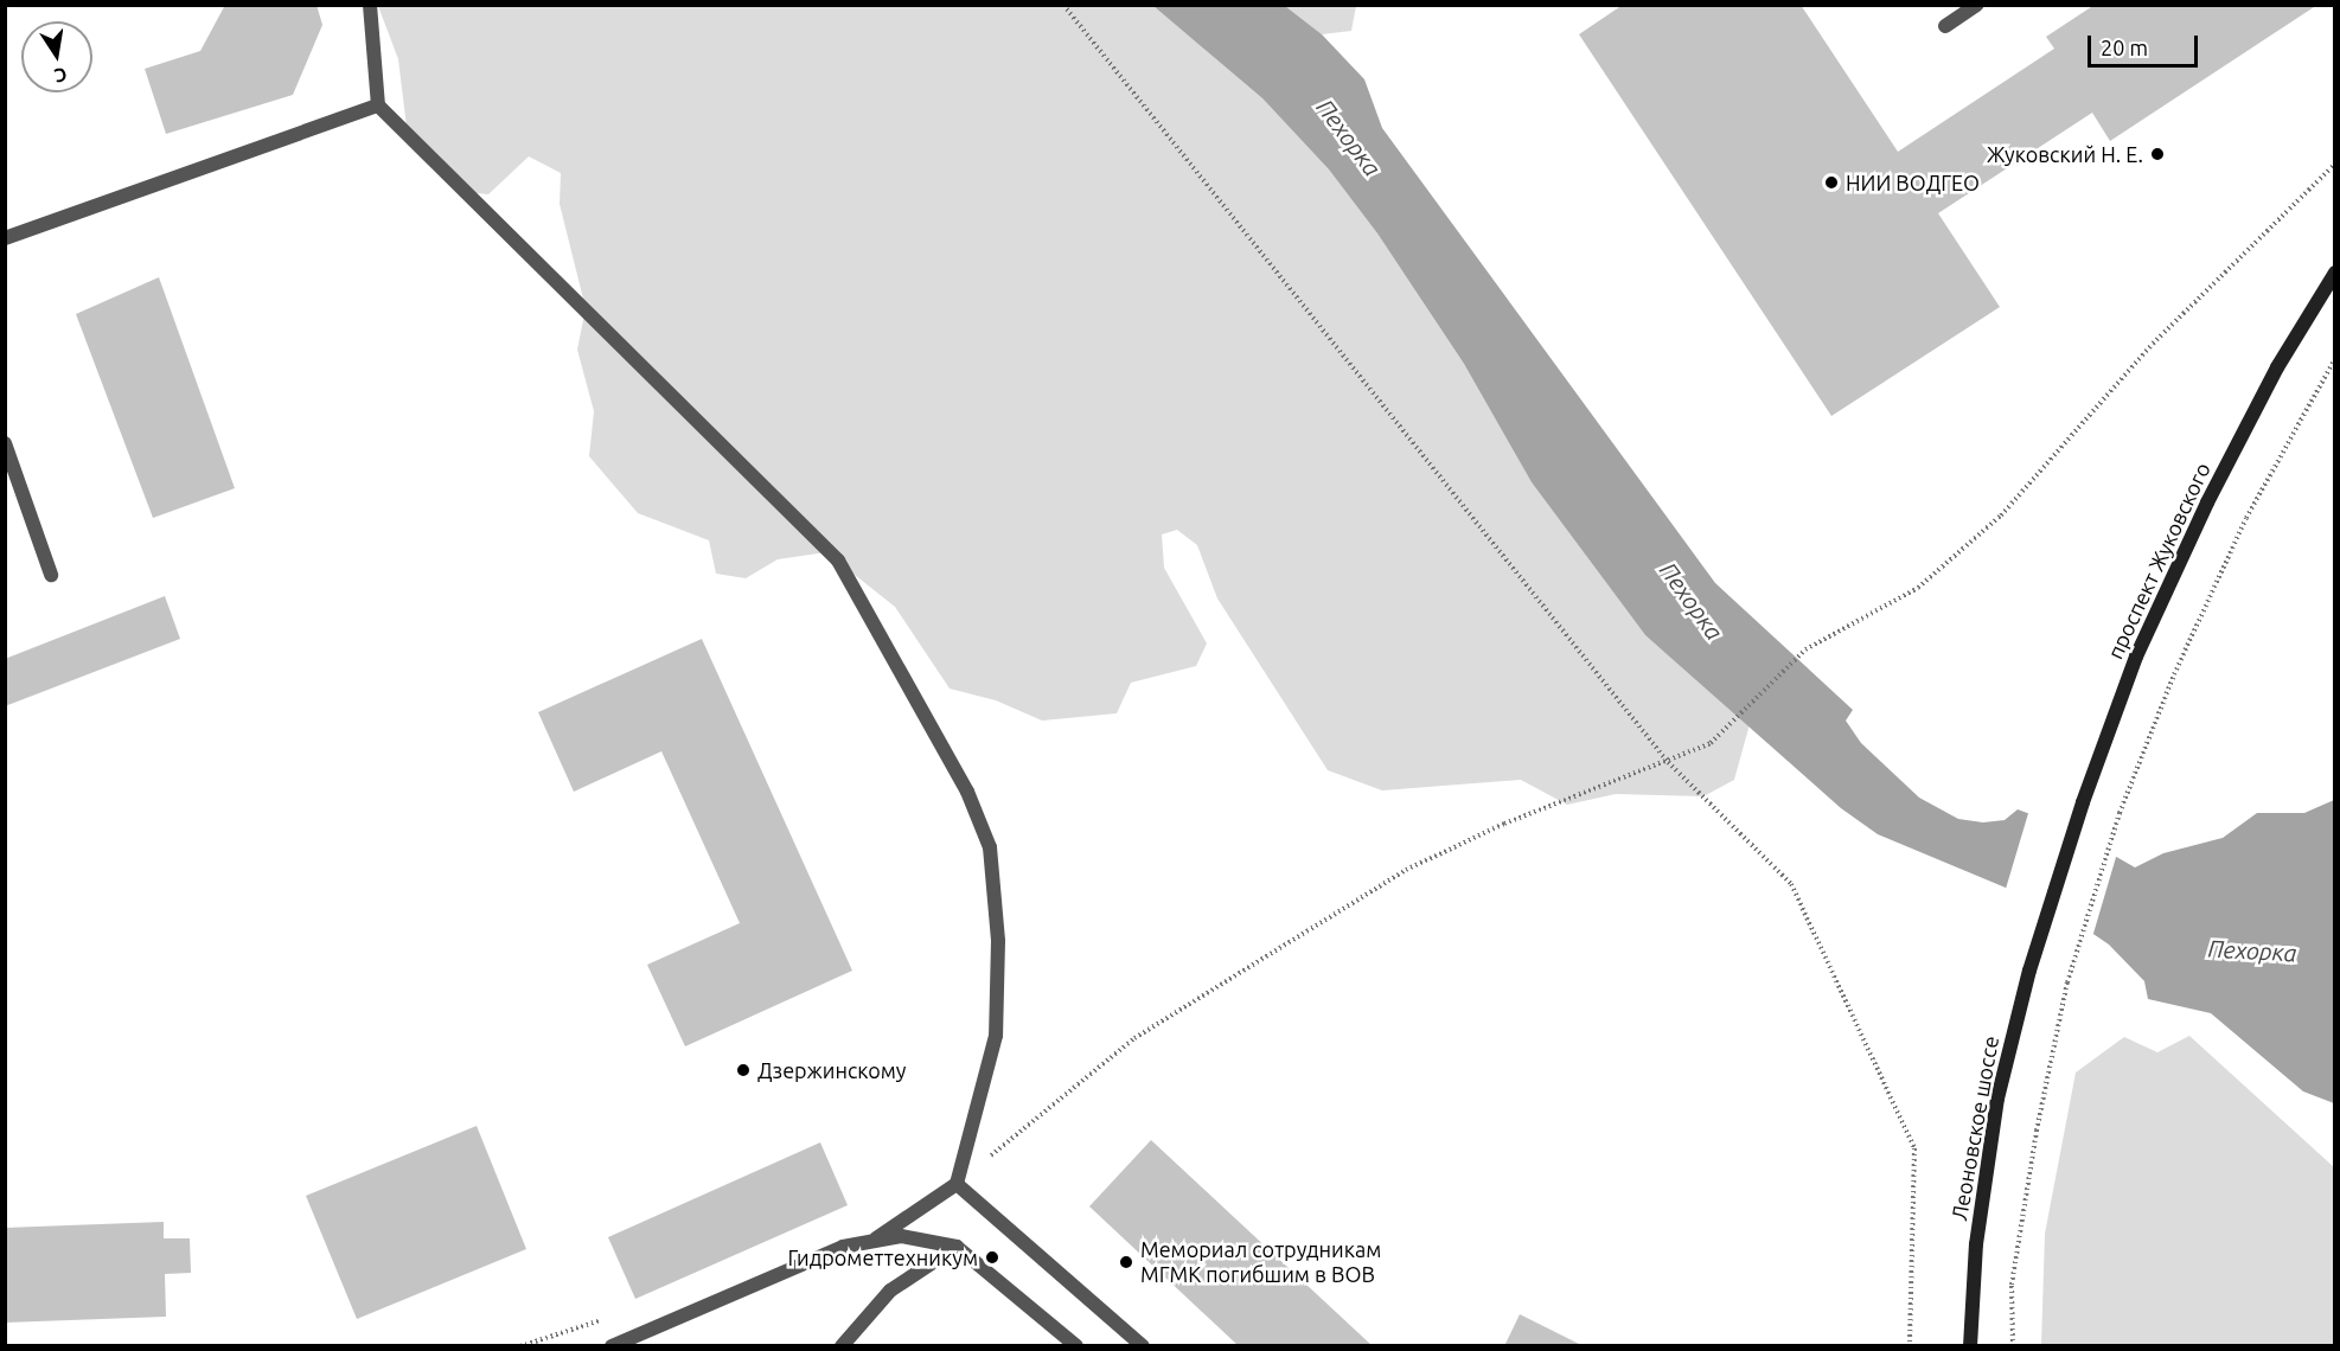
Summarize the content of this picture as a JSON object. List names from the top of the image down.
{
  "streets": {
    "main road": ["проспект Жуковского", "Леоновское шоссе"]
  },
  "crossings": [
    ["проспект Жуковского", "Леоновское шоссе"]
  ],
  "water": ["Пехорка"],
  "places": [
    "Жуковский Н. Е.",
    "НИИ ВОДГЕО",
    "Дзержинскому",
    "Гидрометтехникум",
    "Мемориал сотрудникам МГМК погибшим в ВОВ"
  ],
  "scale_bar": "20 m",
  "north": "bottom"
}
